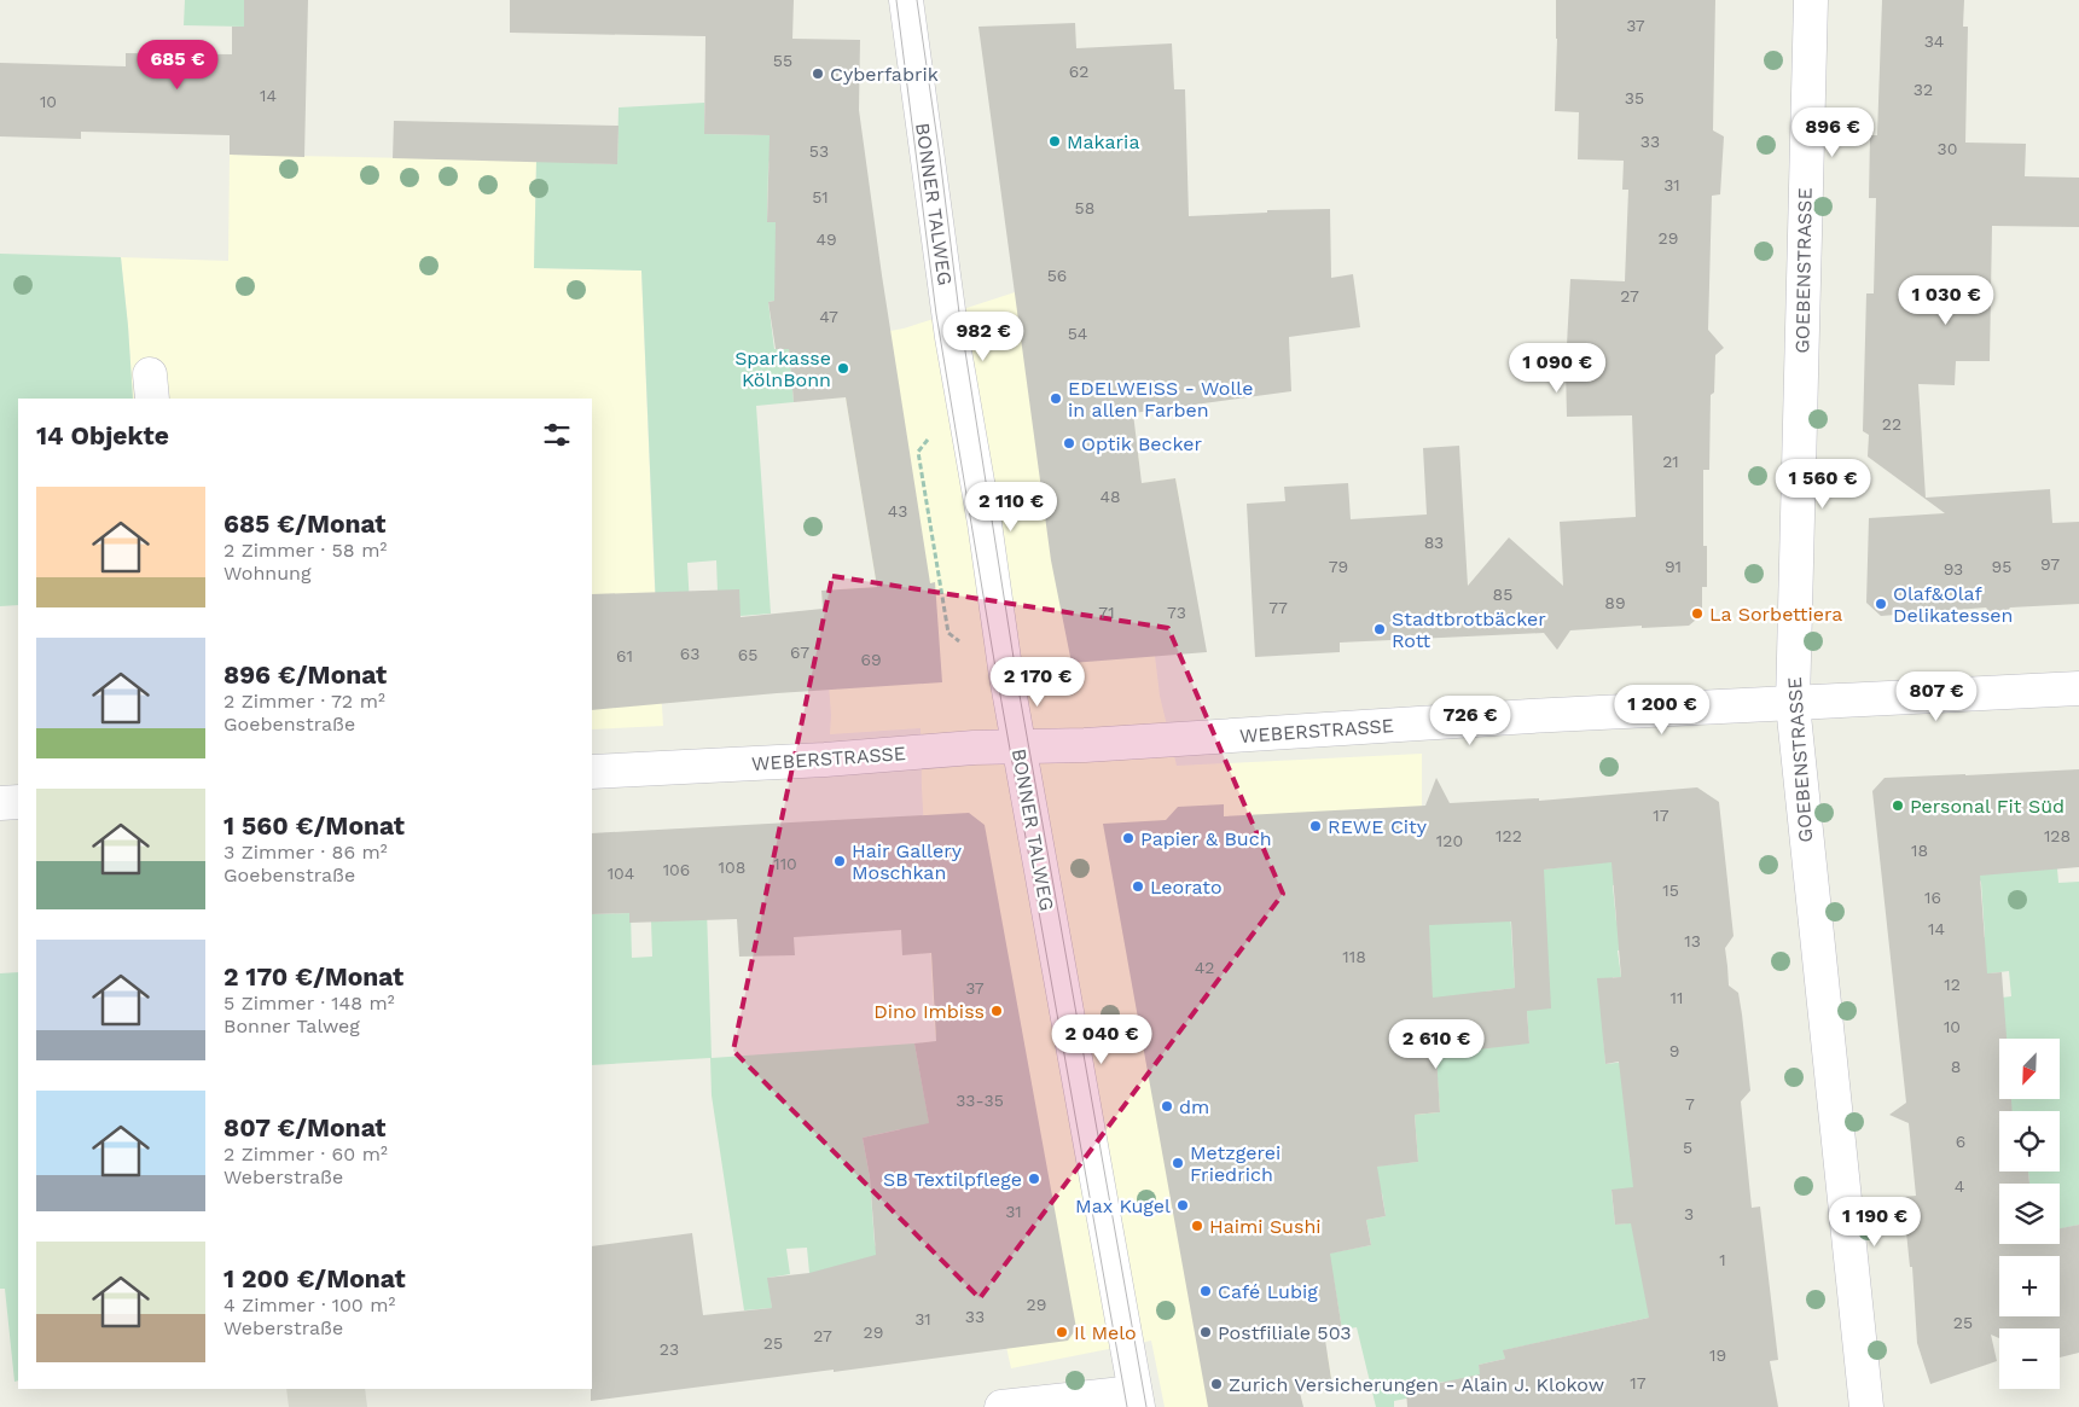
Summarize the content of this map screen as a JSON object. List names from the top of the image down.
{
  "streets": {
    "street": ["BONNER TALWEG", "GOEBENSTRASSE", "WEBERSTRASSE"]
  },
  "crossings": [
    ["BONNER TALWEG", "WEBERSTRASSE"],
    ["GOEBENSTRASSE", "WEBERSTRASSE"]
  ],
  "places": [
    "Cyberfabrik",
    "Makaria",
    "Sparkasse KölnBonn",
    "EDELWEISS - Wolle in allen Farben",
    "Optik Becker",
    "Olaf&Olaf Delikatessen",
    "La Sorbettiera",
    "Stadtbrotbäcker Rott",
    "Personal Fit Süd",
    "REWE City",
    "Papier & Buch",
    "Hair Gallery Moschkan",
    "Leorato",
    "Dino Imbiss",
    "dm",
    "Metzgerei Friedrich",
    "SB Textilpflege",
    "Max Kugel",
    "Haimi Sushi",
    "Café Lubig",
    "Il Melo",
    "Postfiliale 503",
    "Zurich Versicherungen - Alain J. Klokow"
  ],
  "house_numbers": [
    "37",
    "34",
    "55",
    "62",
    "32",
    "14",
    "35",
    "10",
    "33",
    "30",
    "53",
    "31",
    "51",
    "58",
    "29",
    "49",
    "56",
    "27",
    "47",
    "54",
    "22",
    "21",
    "48",
    "43",
    "83",
    "97",
    "79",
    "91",
    "95",
    "93",
    "85",
    "89",
    "77",
    "71",
    "73",
    "67",
    "63",
    "65",
    "61",
    "69",
    "17",
    "122",
    "128",
    "120",
    "18",
    "110",
    "108",
    "106",
    "104",
    "15",
    "16",
    "14",
    "13",
    "118",
    "42",
    "12",
    "37",
    "11",
    "10",
    "9",
    "8",
    "33-35",
    "7",
    "6",
    "5",
    "4",
    "31",
    "3",
    "1",
    "29",
    "33",
    "31",
    "25",
    "29",
    "27",
    "25",
    "23",
    "19",
    "17"
  ],
  "north": "bottom left",
  "page": {
    "price": [
      "685 €",
      "896 €",
      "1 030 €",
      "982 €",
      "1 090 €",
      "1 560 €",
      "2 110 €",
      "2 170 €",
      "807 €",
      "1 200 €",
      "726 €",
      "2 040 €",
      "2 610 €",
      "1 190 €"
    ],
    "heading": "14 Objekte",
    "list": [
      {
        "name": "685 €/Monat",
        "note": "2 Zimmer · 58 m² · Wohnung"
      },
      {
        "name": "896 €/Monat",
        "note": "2 Zimmer · 72 m² · Goebenstraße"
      },
      {
        "name": "1 560 €/Monat",
        "note": "3 Zimmer · 86 m² · Goebenstraße"
      },
      {
        "name": "2 170 €/Monat",
        "note": "5 Zimmer · 148 m² · Bonner Talweg"
      },
      {
        "name": "807 €/Monat",
        "note": "2 Zimmer · 60 m² · Weberstraße"
      },
      {
        "name": "1 200 €/Monat",
        "note": "4 Zimmer · 100 m² · Weberstraße"
      }
    ],
    "map_buttons": ["+", "−"]
  }
}
